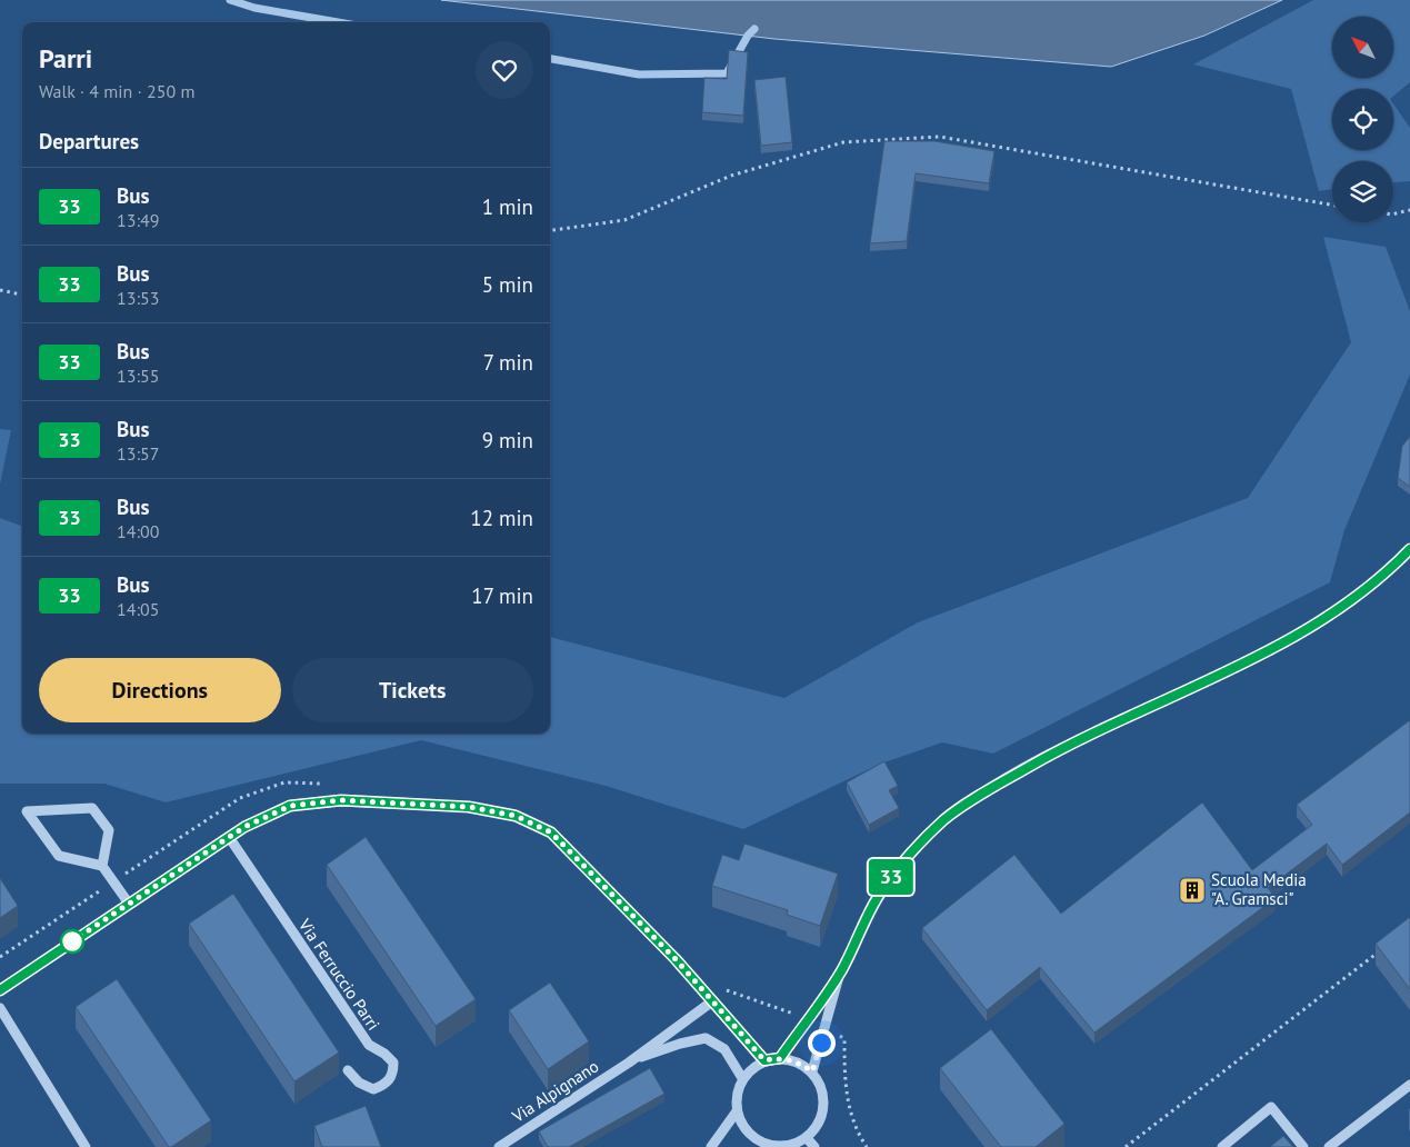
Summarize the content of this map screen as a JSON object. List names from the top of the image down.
{
  "streets": {
    "street": ["Via Ferruccio Parri", "Via Alpignano"]
  },
  "places": {
    "building": ["Scuola Media \"A. Gramsci\""]
  },
  "lines": ["bus line 33"],
  "north": "top left",
  "page": {
    "on_map": "33",
    "heading": [
      ["Parri", "Walk · 4 min · 250 m"],
      "Departures"
    ],
    "list": [
      {
        "mark": "33",
        "name": "Bus",
        "note": "13:49",
        "value": "1 min"
      },
      {
        "mark": "33",
        "name": "Bus",
        "note": "13:53",
        "value": "5 min"
      },
      {
        "mark": "33",
        "name": "Bus",
        "note": "13:55",
        "value": "7 min"
      },
      {
        "mark": "33",
        "name": "Bus",
        "note": "13:57",
        "value": "9 min"
      },
      {
        "mark": "33",
        "name": "Bus",
        "note": "14:00",
        "value": "12 min"
      },
      {
        "mark": "33",
        "name": "Bus",
        "note": "14:05",
        "value": "17 min"
      }
    ],
    "buttons": ["Directions", "Tickets"]
  }
}
